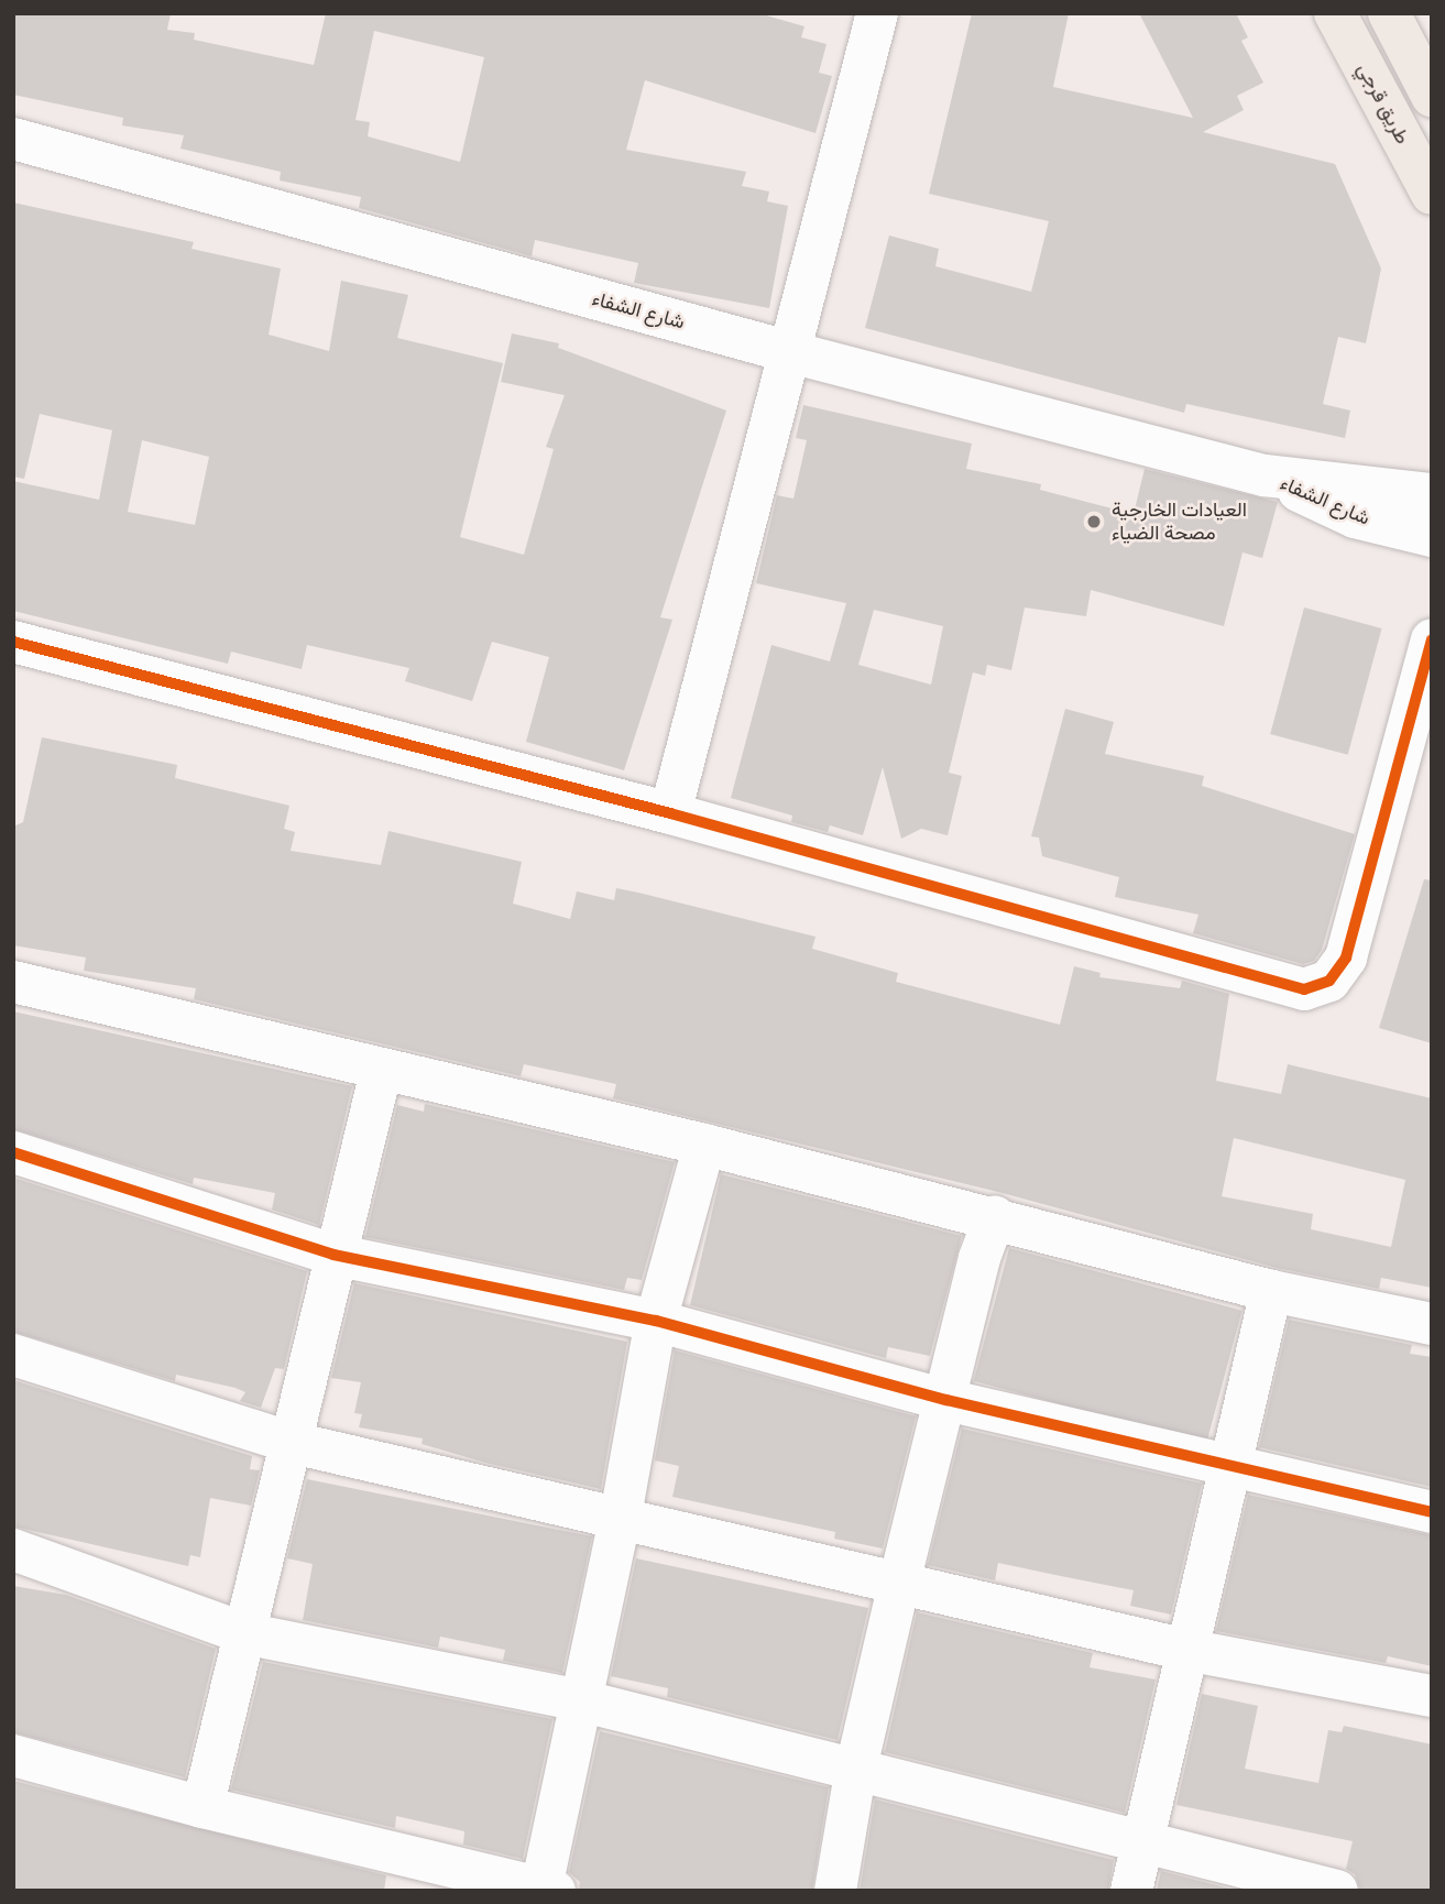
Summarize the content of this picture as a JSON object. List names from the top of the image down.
{
  "streets": {
    "highway": ["طريق قرجي"],
    "street": ["شارع الشفاء"]
  },
  "places": ["العيادات الخارجية مصحة الضياء"]
}
